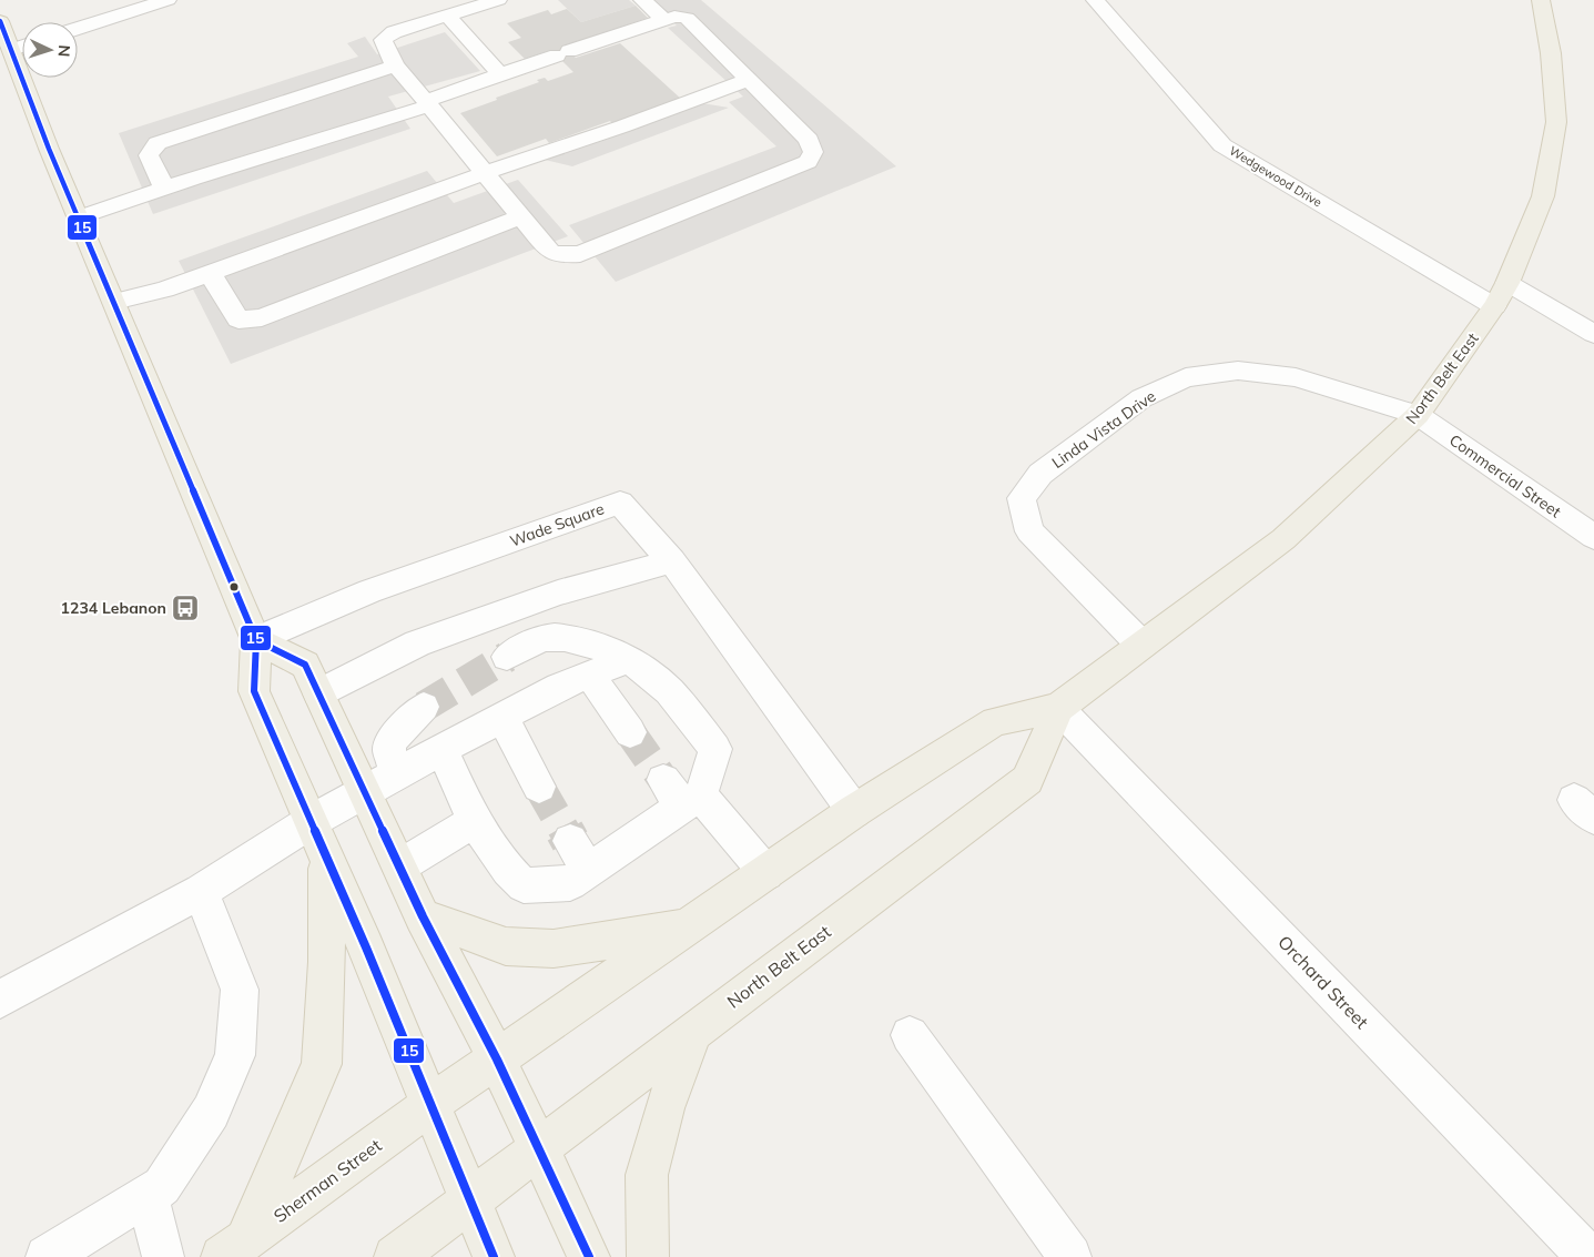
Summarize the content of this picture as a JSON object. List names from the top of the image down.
{
  "streets": {
    "main road": ["North Belt East", "Sherman Street"],
    "street": [
      "Wedgewood Drive",
      "Linda Vista Drive",
      "Commercial Street",
      "Wade Square",
      "Orchard Street"
    ]
  },
  "crossings": [
    ["Wedgewood Drive", "North Belt East"],
    ["North Belt East", "Linda Vista Drive"],
    ["North Belt East", "Commercial Street"],
    ["North Belt East", "Wade Square"],
    ["North Belt East", "Orchard Street"],
    ["North Belt East", "Sherman Street"],
    ["Linda Vista Drive", "Commercial Street"]
  ],
  "places": {
    "bus stop": ["1234 Lebanon"]
  },
  "lines": ["transit line 15"],
  "north": "right"
}
